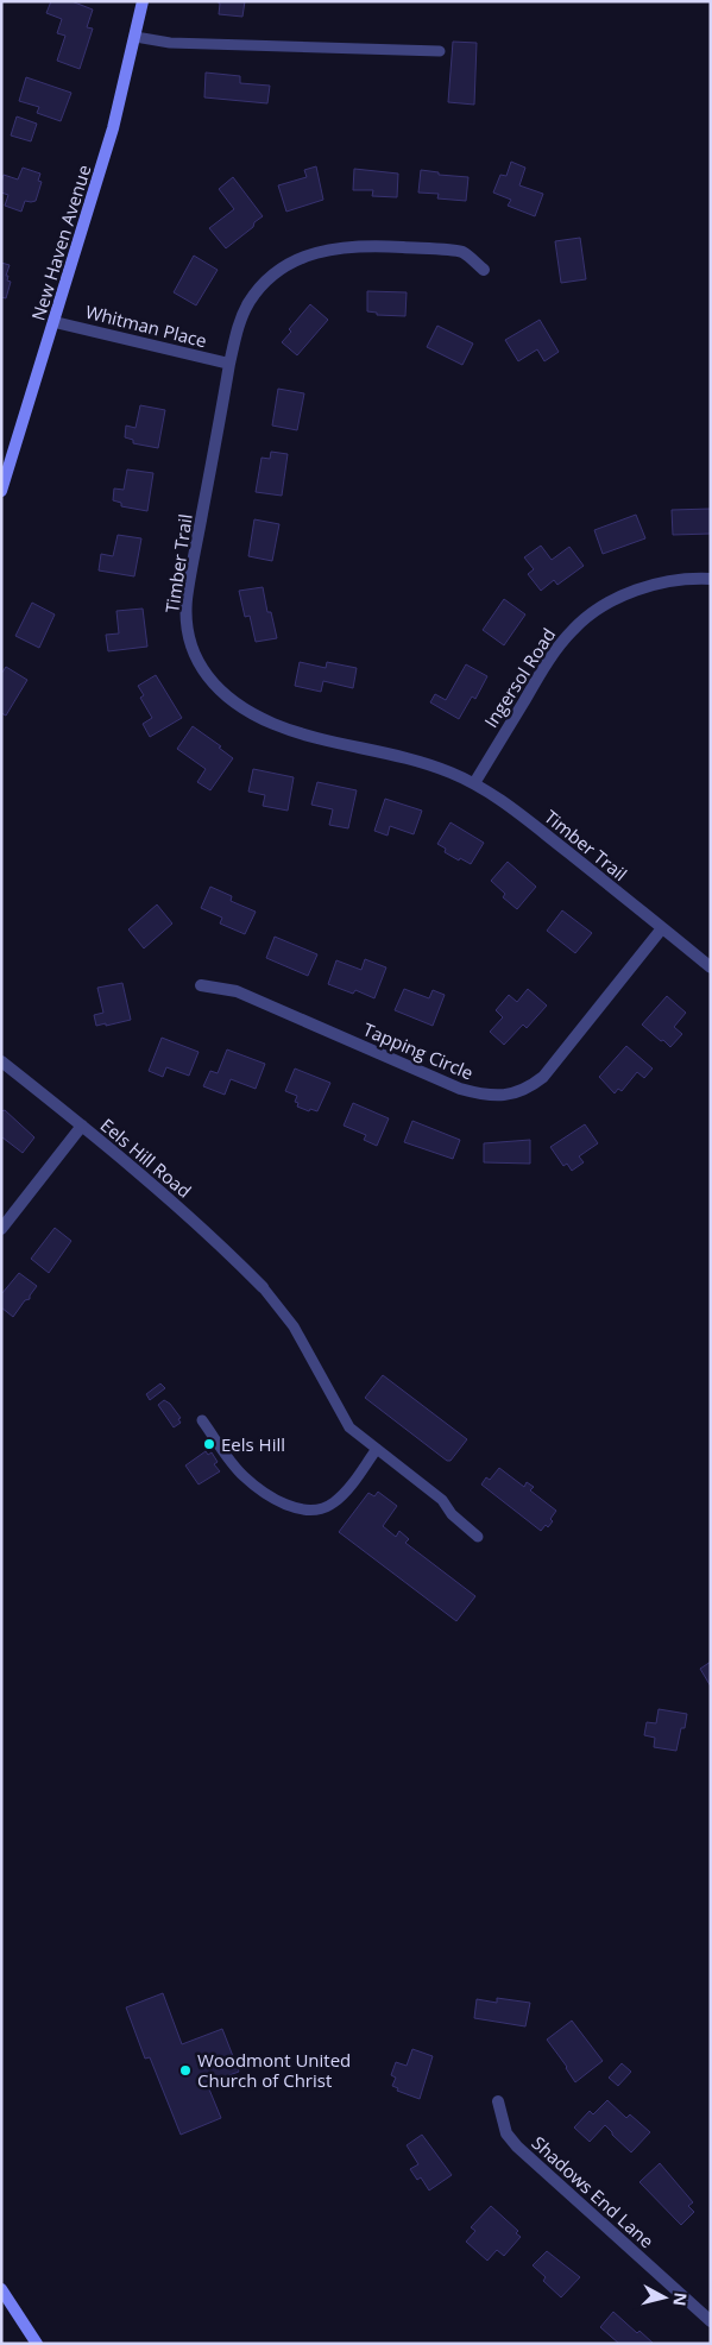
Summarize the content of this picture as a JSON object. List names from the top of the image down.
{
  "streets": {
    "main road": ["New Haven Avenue"],
    "street": [
      "Whitman Place",
      "Timber Trail",
      "Ingersol Road",
      "Tapping Circle",
      "Eels Hill Road",
      "Shadows End Lane"
    ]
  },
  "crossings": [
    ["New Haven Avenue", "Whitman Place"],
    ["Whitman Place", "Timber Trail"],
    ["Timber Trail", "Ingersol Road"],
    ["Timber Trail", "Tapping Circle"]
  ],
  "places": ["Eels Hill", "Woodmont United Church of Christ"],
  "north": "right"
}
